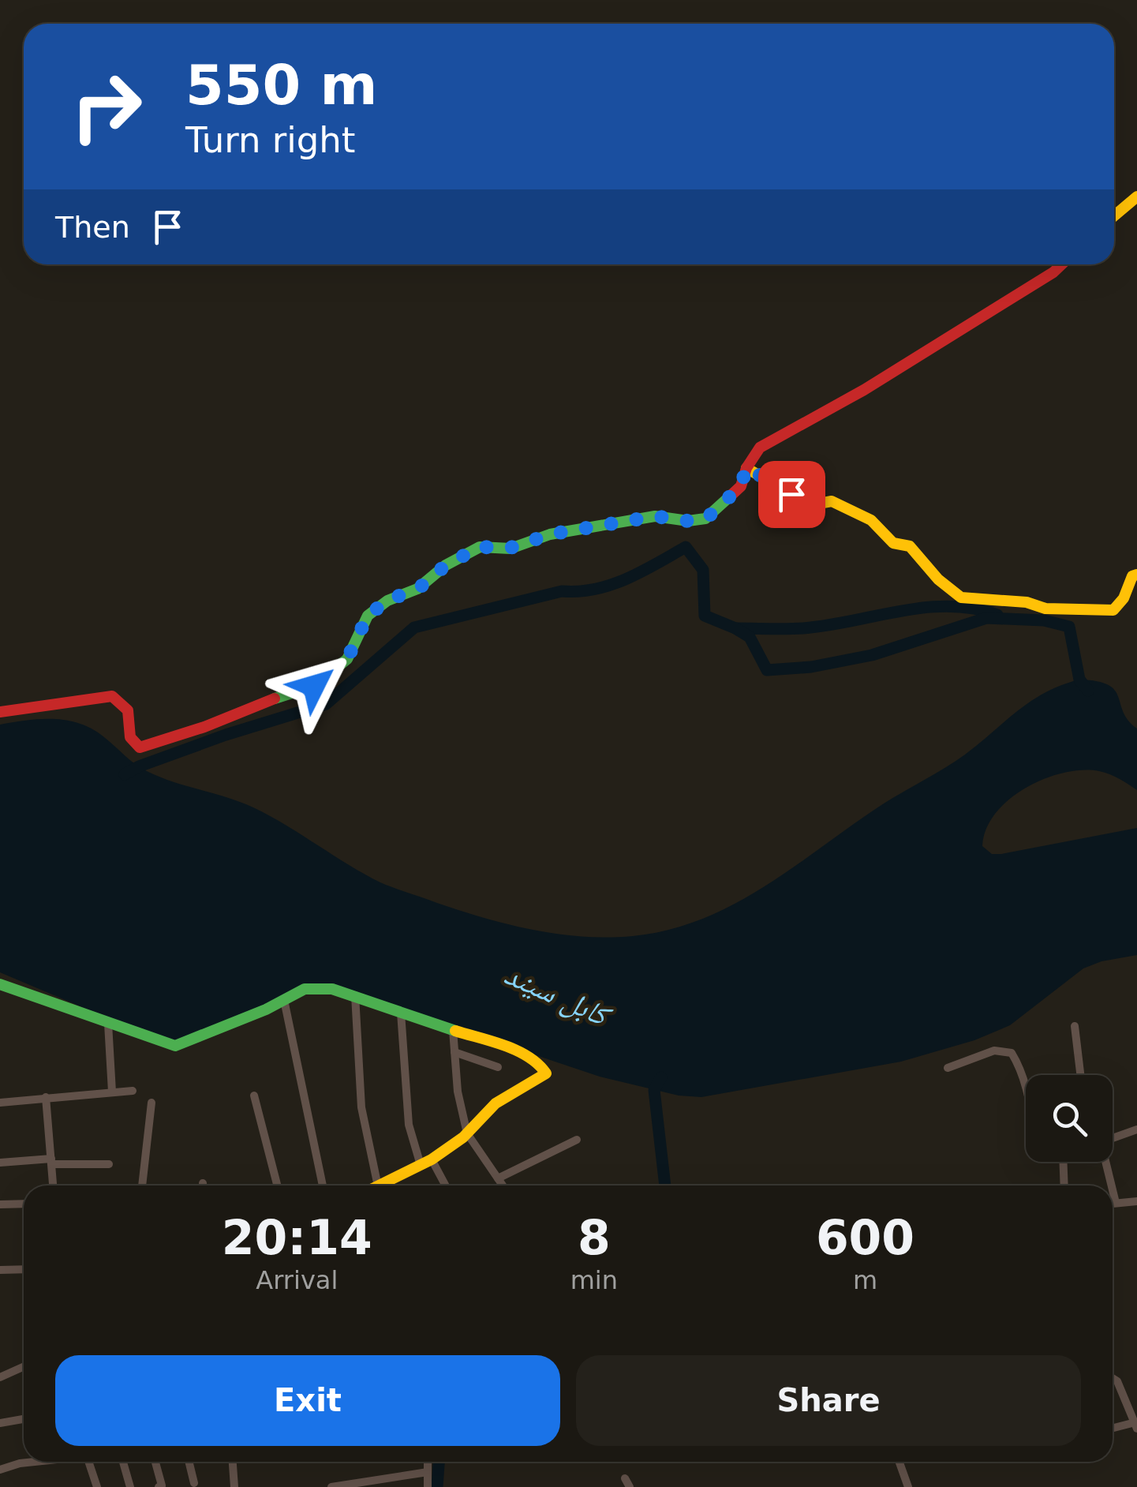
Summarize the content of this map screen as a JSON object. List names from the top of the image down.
{
  "water": ["کابل سيند"],
  "page": {
    "turn": ["550 m", "Turn right"],
    "then": "Then",
    "eta": [
      "20:14",
      "Arrival",
      "8",
      "min",
      "600",
      "m"
    ],
    "buttons": ["Exit", "Share"]
  }
}
